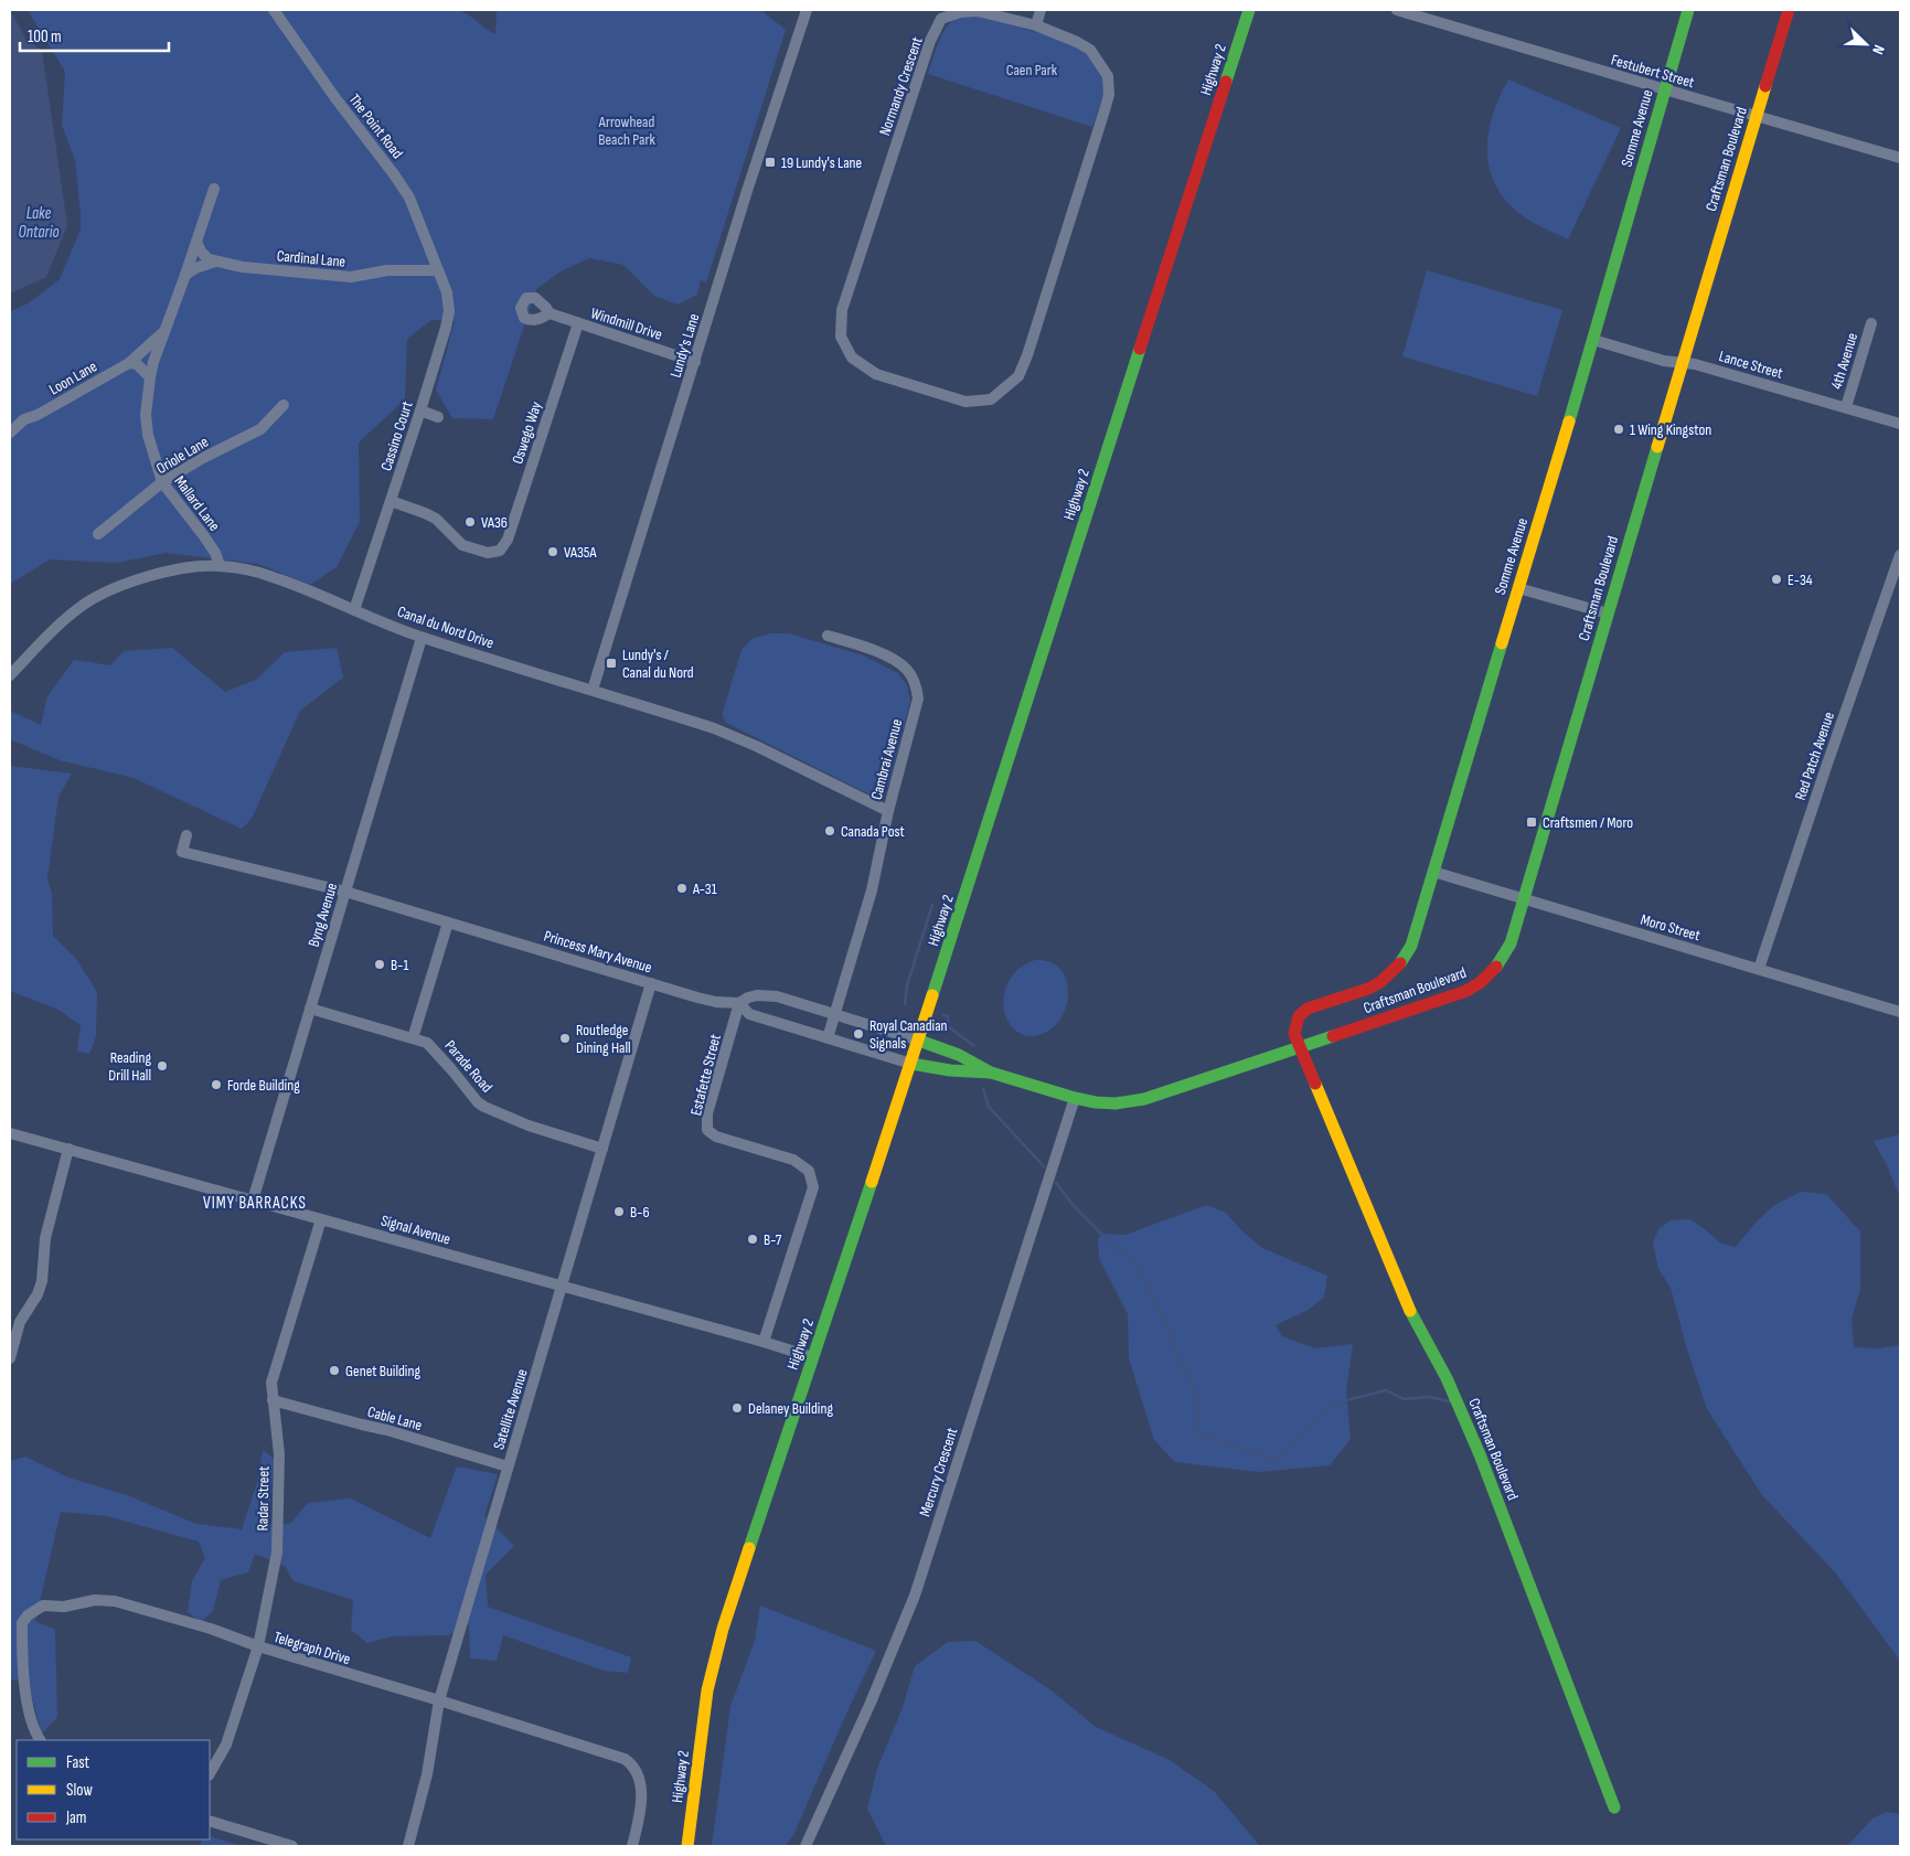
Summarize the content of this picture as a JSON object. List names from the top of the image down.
{
  "streets": {
    "street": [
      "Highway 2",
      "Festubert Street",
      "Normandy Crescent",
      "The Point Road",
      "Somme Avenue",
      "Craftsman Boulevard",
      "Cardinal Lane",
      "Windmill Drive",
      "Lundy's Lane",
      "4th Avenue",
      "Lance Street",
      "Loon Lane",
      "Oswego Way",
      "Cassino Court",
      "Oriole Lane",
      "Mallard Lane",
      "Canal du Nord Drive",
      "Red Patch Avenue",
      "Cambrai Avenue",
      "Byng Avenue",
      "Moro Street",
      "Princess Mary Avenue",
      "Parade Road",
      "Estafette Street",
      "Signal Avenue",
      "Satellite Avenue",
      "Cable Lane",
      "Mercury Crescent",
      "Radar Street",
      "Telegraph Drive"
    ]
  },
  "crossings": [
    ["Highway 2", "Craftsman Boulevard"],
    ["Highway 2", "Princess Mary Avenue"],
    ["Highway 2", "Signal Avenue"],
    ["Festubert Street", "Somme Avenue"],
    ["Festubert Street", "Craftsman Boulevard"],
    ["The Point Road", "Cardinal Lane"],
    ["The Point Road", "Cassino Court"],
    ["Somme Avenue", "Craftsman Boulevard"],
    ["Somme Avenue", "Lance Street"],
    ["Somme Avenue", "Moro Street"],
    ["Craftsman Boulevard", "Lance Street"],
    ["Craftsman Boulevard", "Moro Street"],
    ["Craftsman Boulevard", "Princess Mary Avenue"],
    ["Craftsman Boulevard", "Mercury Crescent"],
    ["Cardinal Lane", "Cassino Court"],
    ["Windmill Drive", "Lundy's Lane"],
    ["Windmill Drive", "Oswego Way"],
    ["Lundy's Lane", "Canal du Nord Drive"],
    ["4th Avenue", "Lance Street"],
    ["Loon Lane", "Mallard Lane"],
    ["Oswego Way", "Cassino Court"],
    ["Cassino Court", "Canal du Nord Drive"],
    ["Oriole Lane", "Mallard Lane"],
    ["Mallard Lane", "Canal du Nord Drive"],
    ["Canal du Nord Drive", "Cambrai Avenue"],
    ["Canal du Nord Drive", "Byng Avenue"],
    ["Red Patch Avenue", "Moro Street"],
    ["Cambrai Avenue", "Princess Mary Avenue"],
    ["Byng Avenue", "Princess Mary Avenue"],
    ["Byng Avenue", "Parade Road"],
    ["Byng Avenue", "Signal Avenue"],
    ["Princess Mary Avenue", "Estafette Street"],
    ["Princess Mary Avenue", "Satellite Avenue"],
    ["Parade Road", "Satellite Avenue"],
    ["Estafette Street", "Signal Avenue"],
    ["Signal Avenue", "Satellite Avenue"],
    ["Signal Avenue", "Radar Street"],
    ["Satellite Avenue", "Cable Lane"],
    ["Satellite Avenue", "Telegraph Drive"],
    ["Cable Lane", "Radar Street"],
    ["Radar Street", "Telegraph Drive"]
  ],
  "districts": ["VIMY BARRACKS"],
  "water": ["Lake Ontario"],
  "parks": ["Caen Park", "Arrowhead Beach Park"],
  "places": {
    "transit": ["19 Lundy's Lane", "Lundy's / Canal du Nord", "Craftsmen / Moro"],
    "other": [
      "1 Wing Kingston",
      "VA36",
      "VA35A",
      "E-34",
      "Canada Post",
      "A-31",
      "B-1",
      "Royal Canadian Signals",
      "Routledge Dining Hall",
      "Reading Drill Hall",
      "Forde Building",
      "B-6",
      "B-7",
      "Genet Building",
      "Delaney Building"
    ]
  },
  "legend": ["Fast", "Slow", "Jam"],
  "scale_bar": "100 m",
  "north": "bottom right"
}
